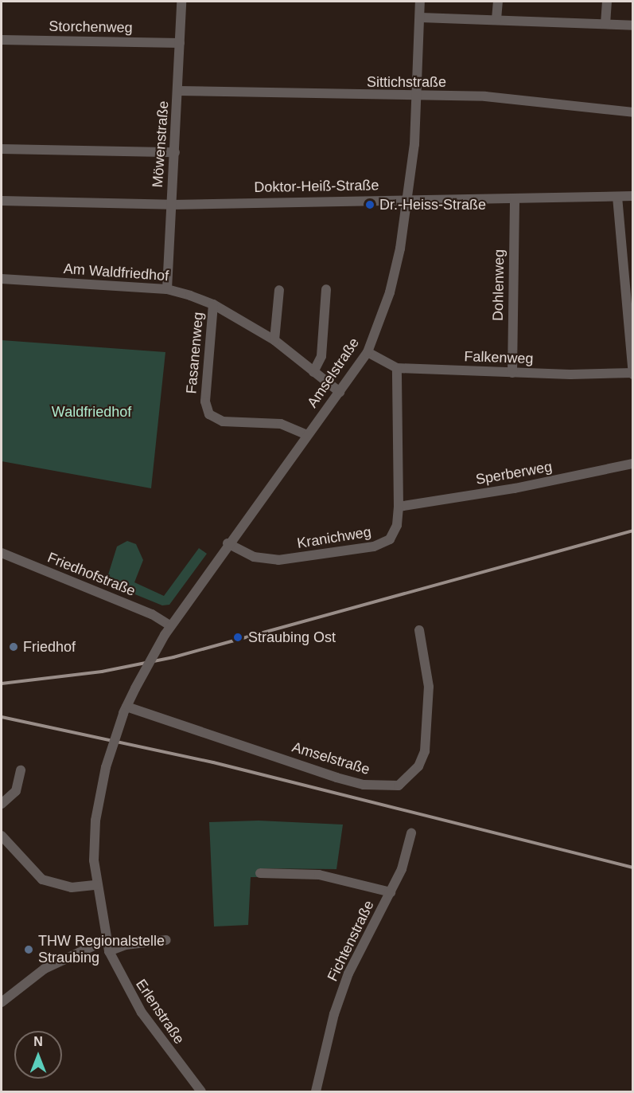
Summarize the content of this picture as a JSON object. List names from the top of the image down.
{
  "streets": {
    "street": [
      "Storchenweg",
      "Sittichstraße",
      "Möwenstraße",
      "Doktor-Heiß-Straße",
      "Am Waldfriedhof",
      "Dohlenweg",
      "Fasanenweg",
      "Falkenweg",
      "Amselstraße",
      "Sperberweg",
      "Kranichweg",
      "Friedhofstraße",
      "Fichtenstraße",
      "Erlenstraße"
    ]
  },
  "crossings": [
    ["Storchenweg", "Möwenstraße"],
    ["Sittichstraße", "Möwenstraße"],
    ["Sittichstraße", "Amselstraße"],
    ["Möwenstraße", "Doktor-Heiß-Straße"],
    ["Möwenstraße", "Am Waldfriedhof"],
    ["Doktor-Heiß-Straße", "Dohlenweg"],
    ["Doktor-Heiß-Straße", "Amselstraße"],
    ["Am Waldfriedhof", "Fasanenweg"],
    ["Am Waldfriedhof", "Amselstraße"],
    ["Dohlenweg", "Falkenweg"],
    ["Fasanenweg", "Amselstraße"],
    ["Falkenweg", "Amselstraße"],
    ["Falkenweg", "Kranichweg"],
    ["Amselstraße", "Kranichweg"],
    ["Amselstraße", "Friedhofstraße"],
    ["Amselstraße", "Erlenstraße"],
    ["Sperberweg", "Kranichweg"]
  ],
  "parks": ["Waldfriedhof"],
  "places": [
    "Dr.-Heiss-Straße",
    "Straubing Ost",
    "Friedhof",
    "THW Regionalstelle Straubing"
  ],
  "north": "top"
}
